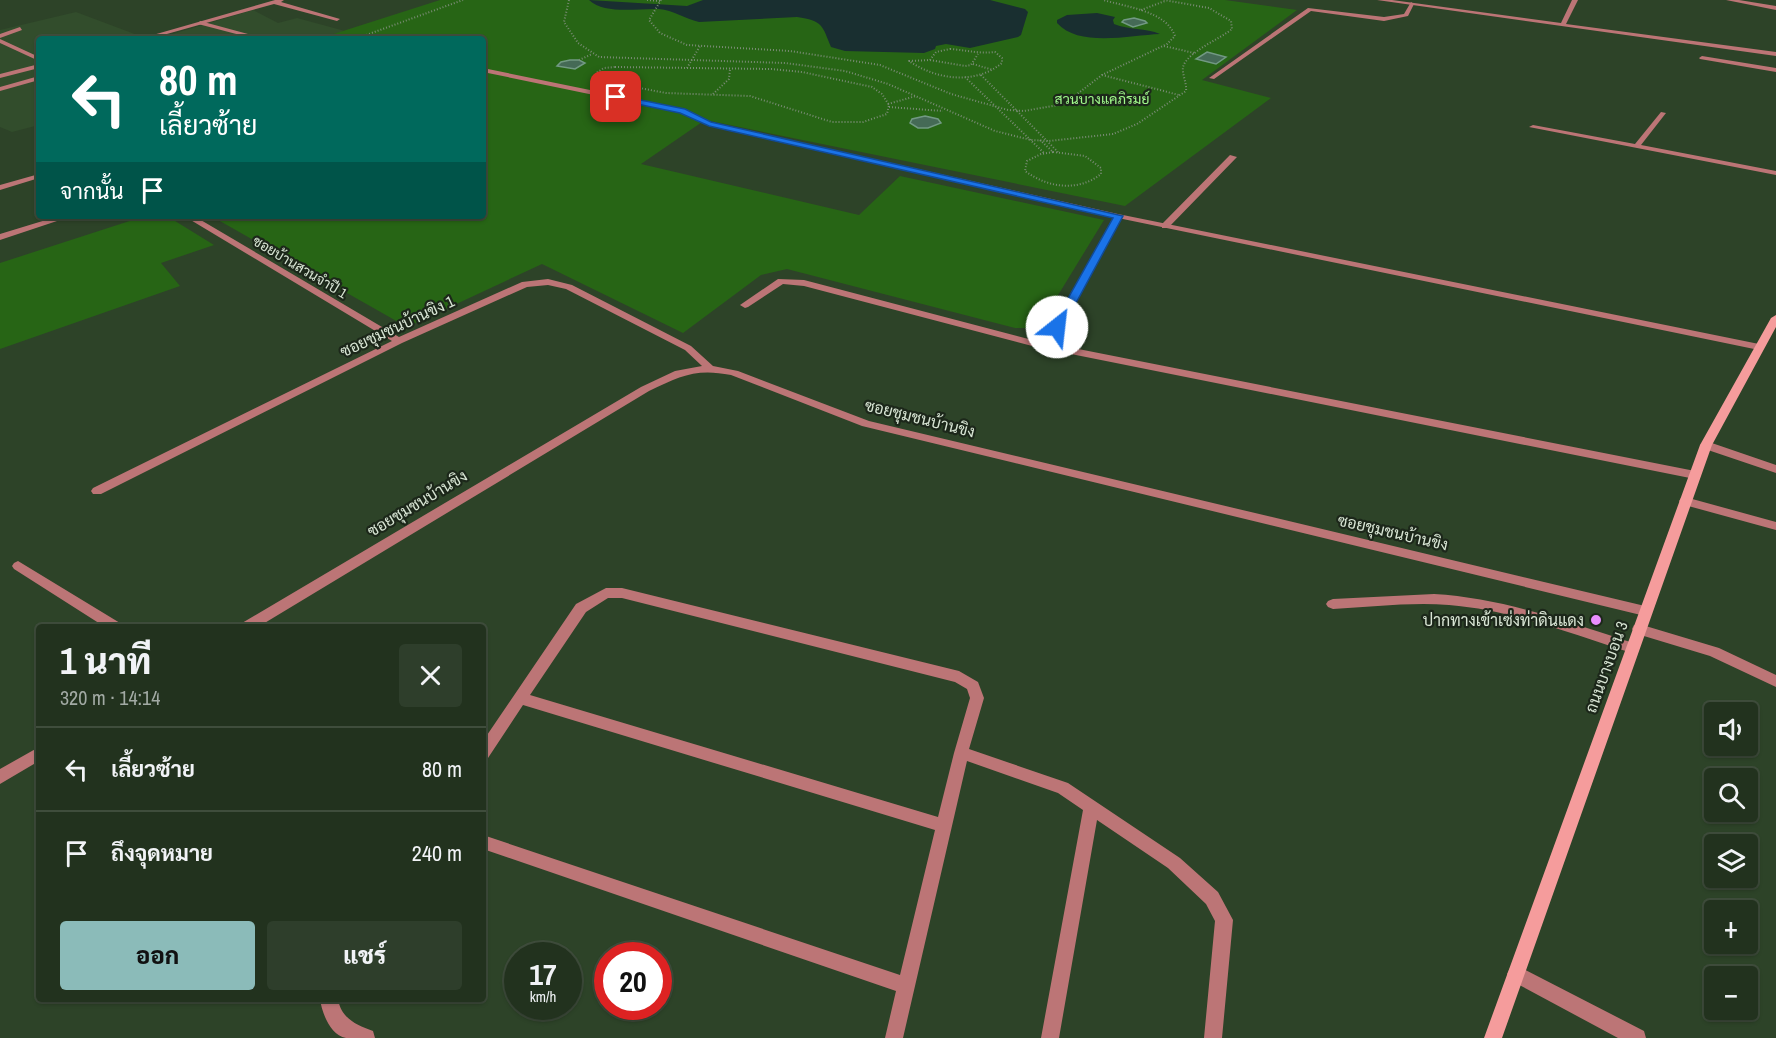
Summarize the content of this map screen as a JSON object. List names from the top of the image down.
{
  "streets": {
    "main road": ["ถนนบางบอน 3"],
    "street": ["ซอยบ้านสวนจำปี 1", "ซอยชุมชนบ้านขิง 1", "ซอยชุมชนบ้านขิง"]
  },
  "crossings": [
    ["ซอยบ้านสวนจำปี 1", "ซอยชุมชนบ้านขิง 1"],
    ["ซอยชุมชนบ้านขิง 1", "ซอยชุมชนบ้านขิง"],
    ["ซอยชุมชนบ้านขิง", "ถนนบางบอน 3"]
  ],
  "parks": ["สวนบางแคภิรมย์"],
  "places": ["ปากทางเข้าเซ่งท่าดินแดง"],
  "page": {
    "turn": ["80 m", "เลี้ยวซ้าย"],
    "then": "จากนั้น",
    "heading": ["1 นาที", "320 m · 14:14"],
    "map_buttons": ["+", "−"],
    "list": [
      {
        "name": "เลี้ยวซ้าย",
        "value": "80 m"
      },
      {
        "name": "ถึงจุดหมาย",
        "value": "240 m"
      }
    ],
    "buttons": ["ออก", "แชร์"],
    "speed": "17 km/h",
    "limit": "20"
  }
}
